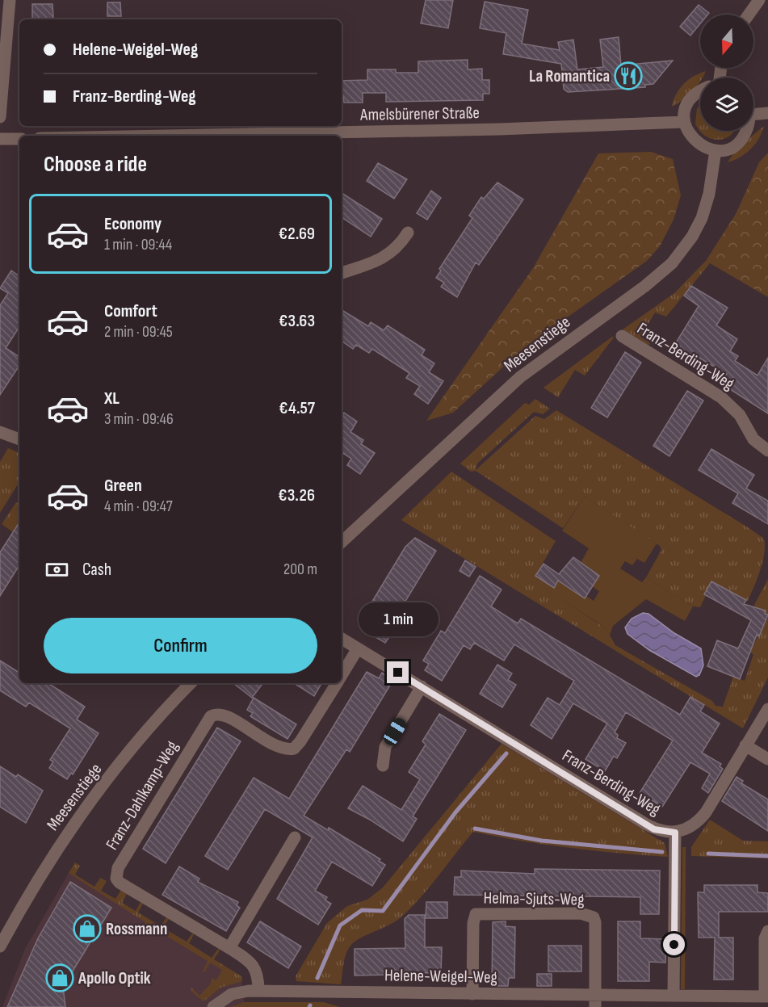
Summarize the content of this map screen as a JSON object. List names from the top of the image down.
{
  "streets": {
    "street": [
      "Amelsbürener Straße",
      "Meesenstiege",
      "Franz-Berding-Weg",
      "Franz-Dahlkamp-Weg",
      "Helma-Sjuts-Weg",
      "Helene-Weigel-Weg"
    ]
  },
  "crossings": [
    ["Franz-Dahlkamp-Weg", "Helene-Weigel-Weg"],
    ["Helma-Sjuts-Weg", "Helene-Weigel-Weg"]
  ],
  "places": {
    "restaurant": ["La Romantica"],
    "shop": ["Rossmann", "Apollo Optik"]
  },
  "north": "bottom",
  "page": {
    "banner": ["Helene-Weigel-Weg", "Franz-Berding-Weg"],
    "heading": "Choose a ride",
    "list": [
      {
        "name": "Economy",
        "note": "1 min · 09:44",
        "value": "€2.69"
      },
      {
        "name": "Comfort",
        "note": "2 min · 09:45",
        "value": "€3.63"
      },
      {
        "name": "XL",
        "note": "3 min · 09:46",
        "value": "€4.57"
      },
      {
        "name": "Green",
        "note": "4 min · 09:47",
        "value": "€3.26"
      }
    ],
    "pay": ["Cash", "200 m"],
    "bubble": "1 min",
    "buttons": "Confirm"
  }
}
